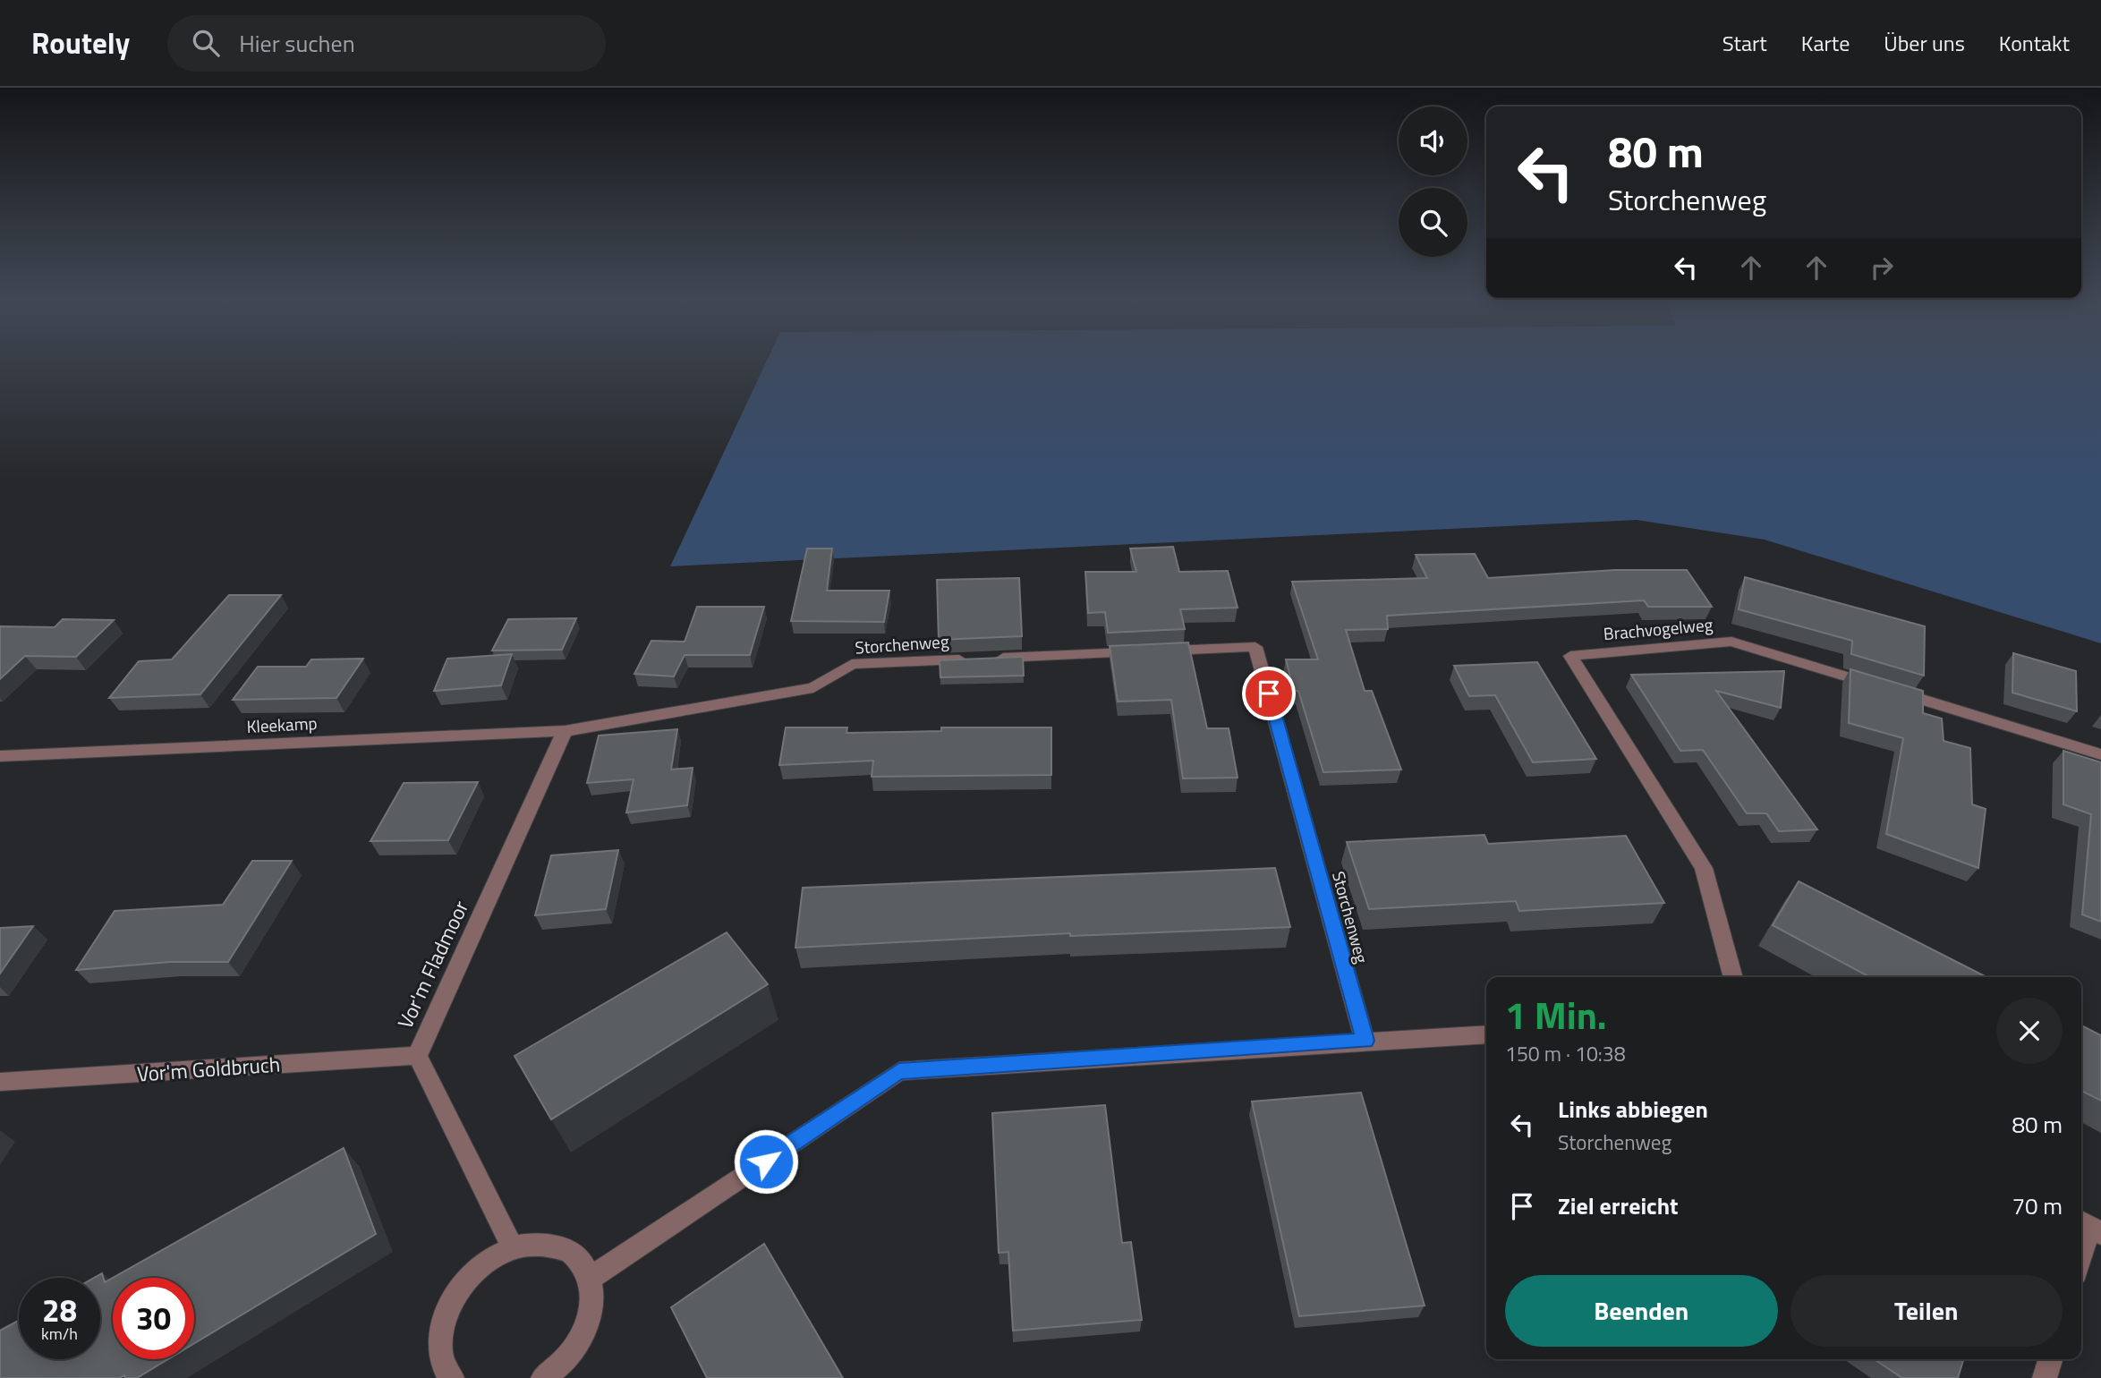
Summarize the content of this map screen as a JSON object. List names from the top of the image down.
{
  "streets": {
    "street": [
      "Brachvogelweg",
      "Storchenweg",
      "Kleekamp",
      "Vor'm Fladmoor",
      "Vor'm Goldbruch"
    ]
  },
  "crossings": [
    ["Storchenweg", "Kleekamp"],
    ["Storchenweg", "Vor'm Fladmoor"],
    ["Kleekamp", "Vor'm Fladmoor"],
    ["Vor'm Fladmoor", "Vor'm Goldbruch"]
  ],
  "page": {
    "header": "Routely",
    "search": "Hier suchen",
    "nav": [
      "Start",
      "Karte",
      "Über uns",
      "Kontakt"
    ],
    "turn": ["80 m", "Storchenweg"],
    "heading": ["1 Min.", "150 m · 10:38"],
    "list": [
      {
        "name": "Links abbiegen",
        "note": "Storchenweg",
        "value": "80 m"
      },
      {
        "name": "Ziel erreicht",
        "value": "70 m"
      }
    ],
    "buttons": ["Beenden", "Teilen"],
    "speed": "28 km/h",
    "limit": "30"
  }
}
